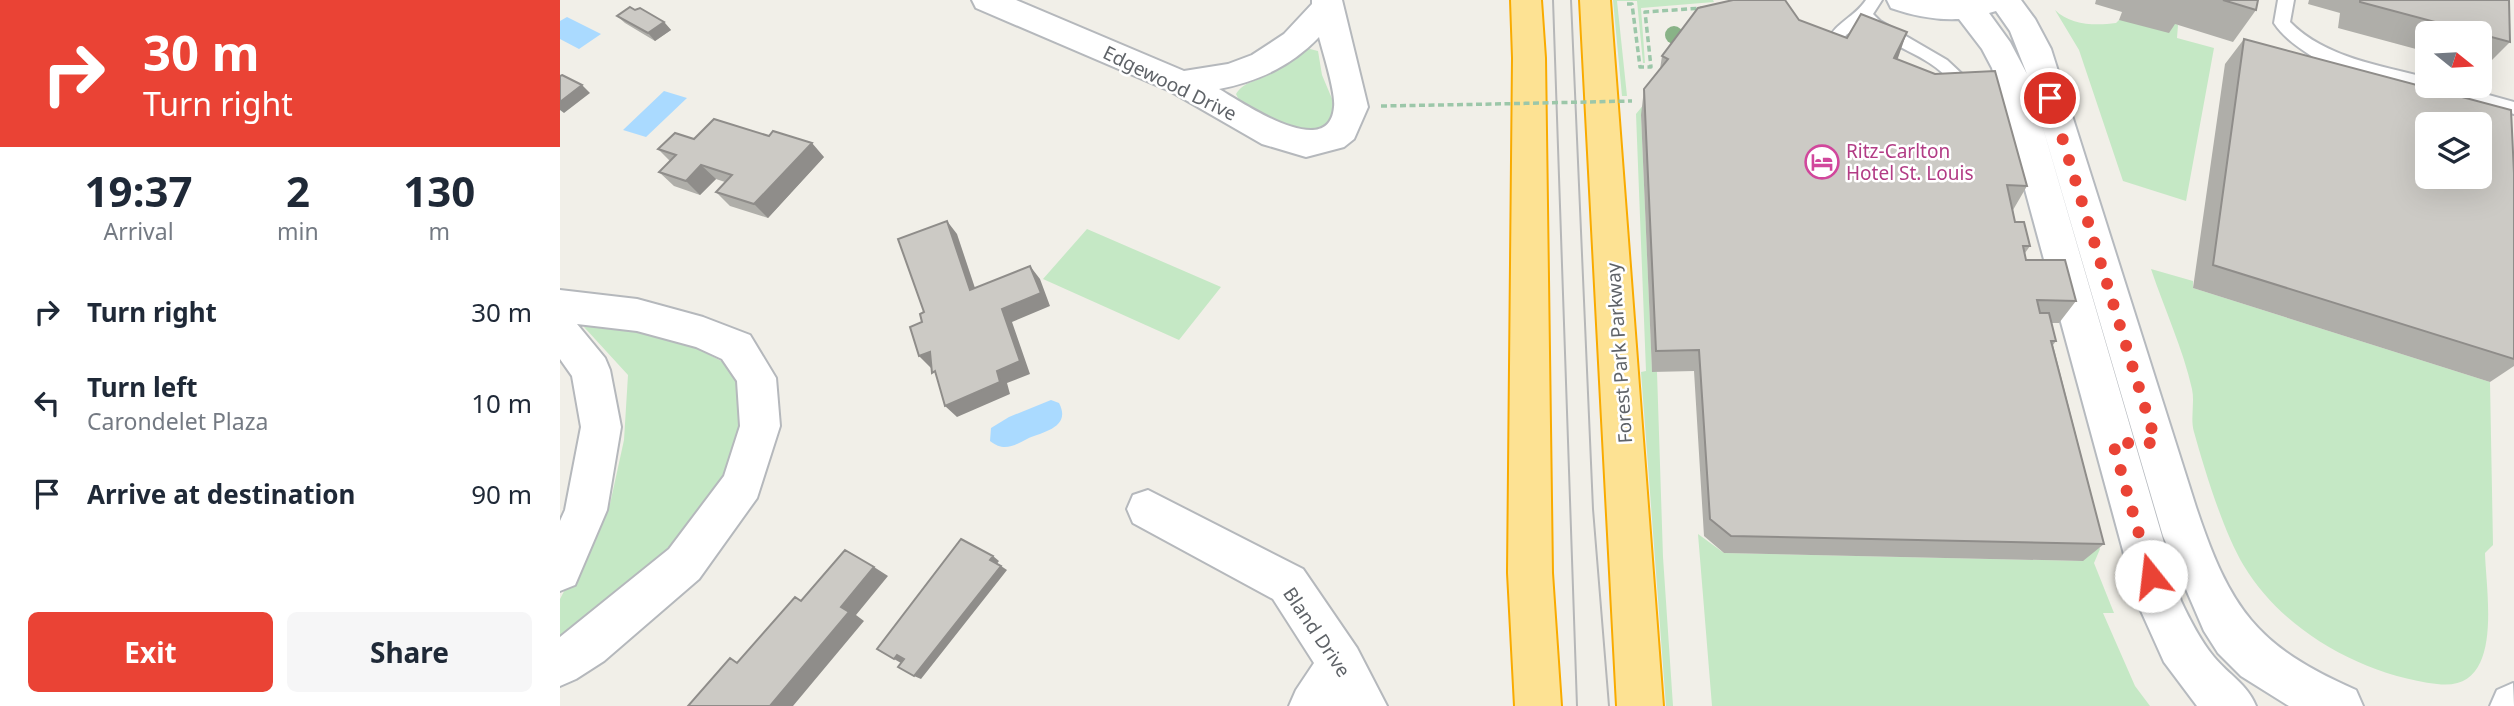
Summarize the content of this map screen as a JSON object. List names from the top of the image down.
{
  "streets": {
    "highway": ["Forest Park Parkway"],
    "street": ["Edgewood Drive", "Bland Drive"]
  },
  "places": {
    "hotel": ["Ritz-Carlton Hotel St. Louis"]
  },
  "north": "right",
  "page": {
    "turn": ["30 m", "Turn right"],
    "eta": [
      "19:37",
      "Arrival",
      "2",
      "min",
      "130",
      "m"
    ],
    "list": [
      {
        "name": "Turn right",
        "value": "30 m"
      },
      {
        "name": "Turn left",
        "note": "Carondelet Plaza",
        "value": "10 m"
      },
      {
        "name": "Arrive at destination",
        "value": "90 m"
      }
    ],
    "buttons": ["Exit", "Share"]
  }
}
